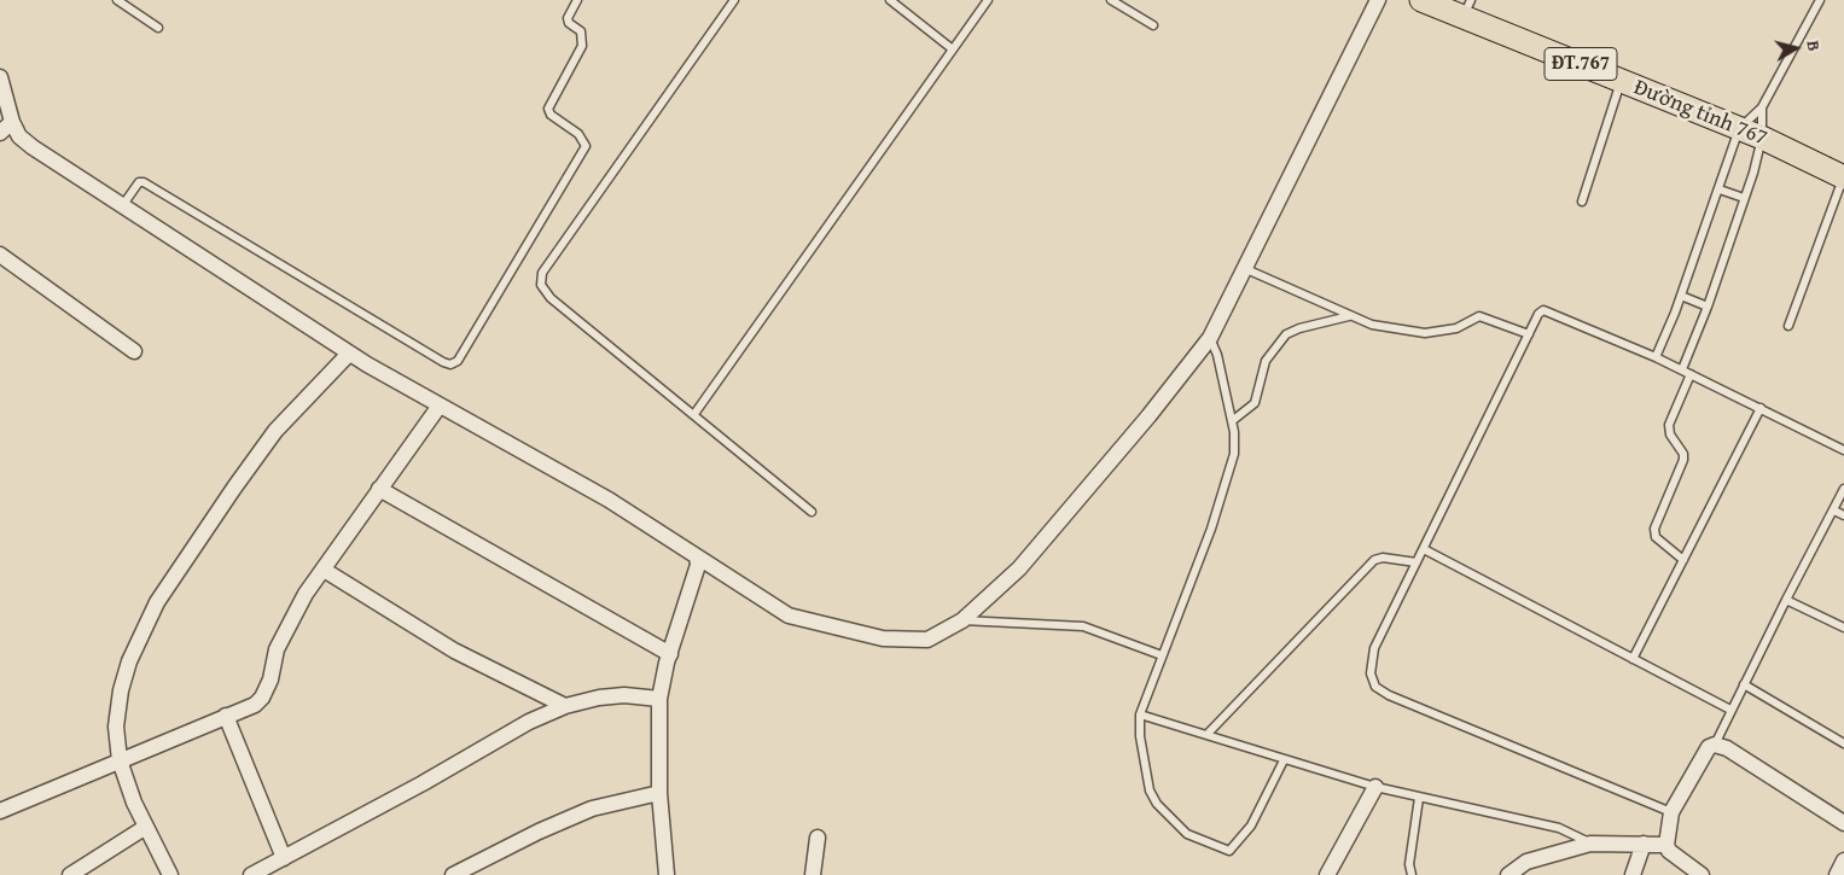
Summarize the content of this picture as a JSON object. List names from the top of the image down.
{
  "streets": {
    "main road": ["ĐT.767", "Đường tỉnh 767"]
  },
  "north": "right"
}
